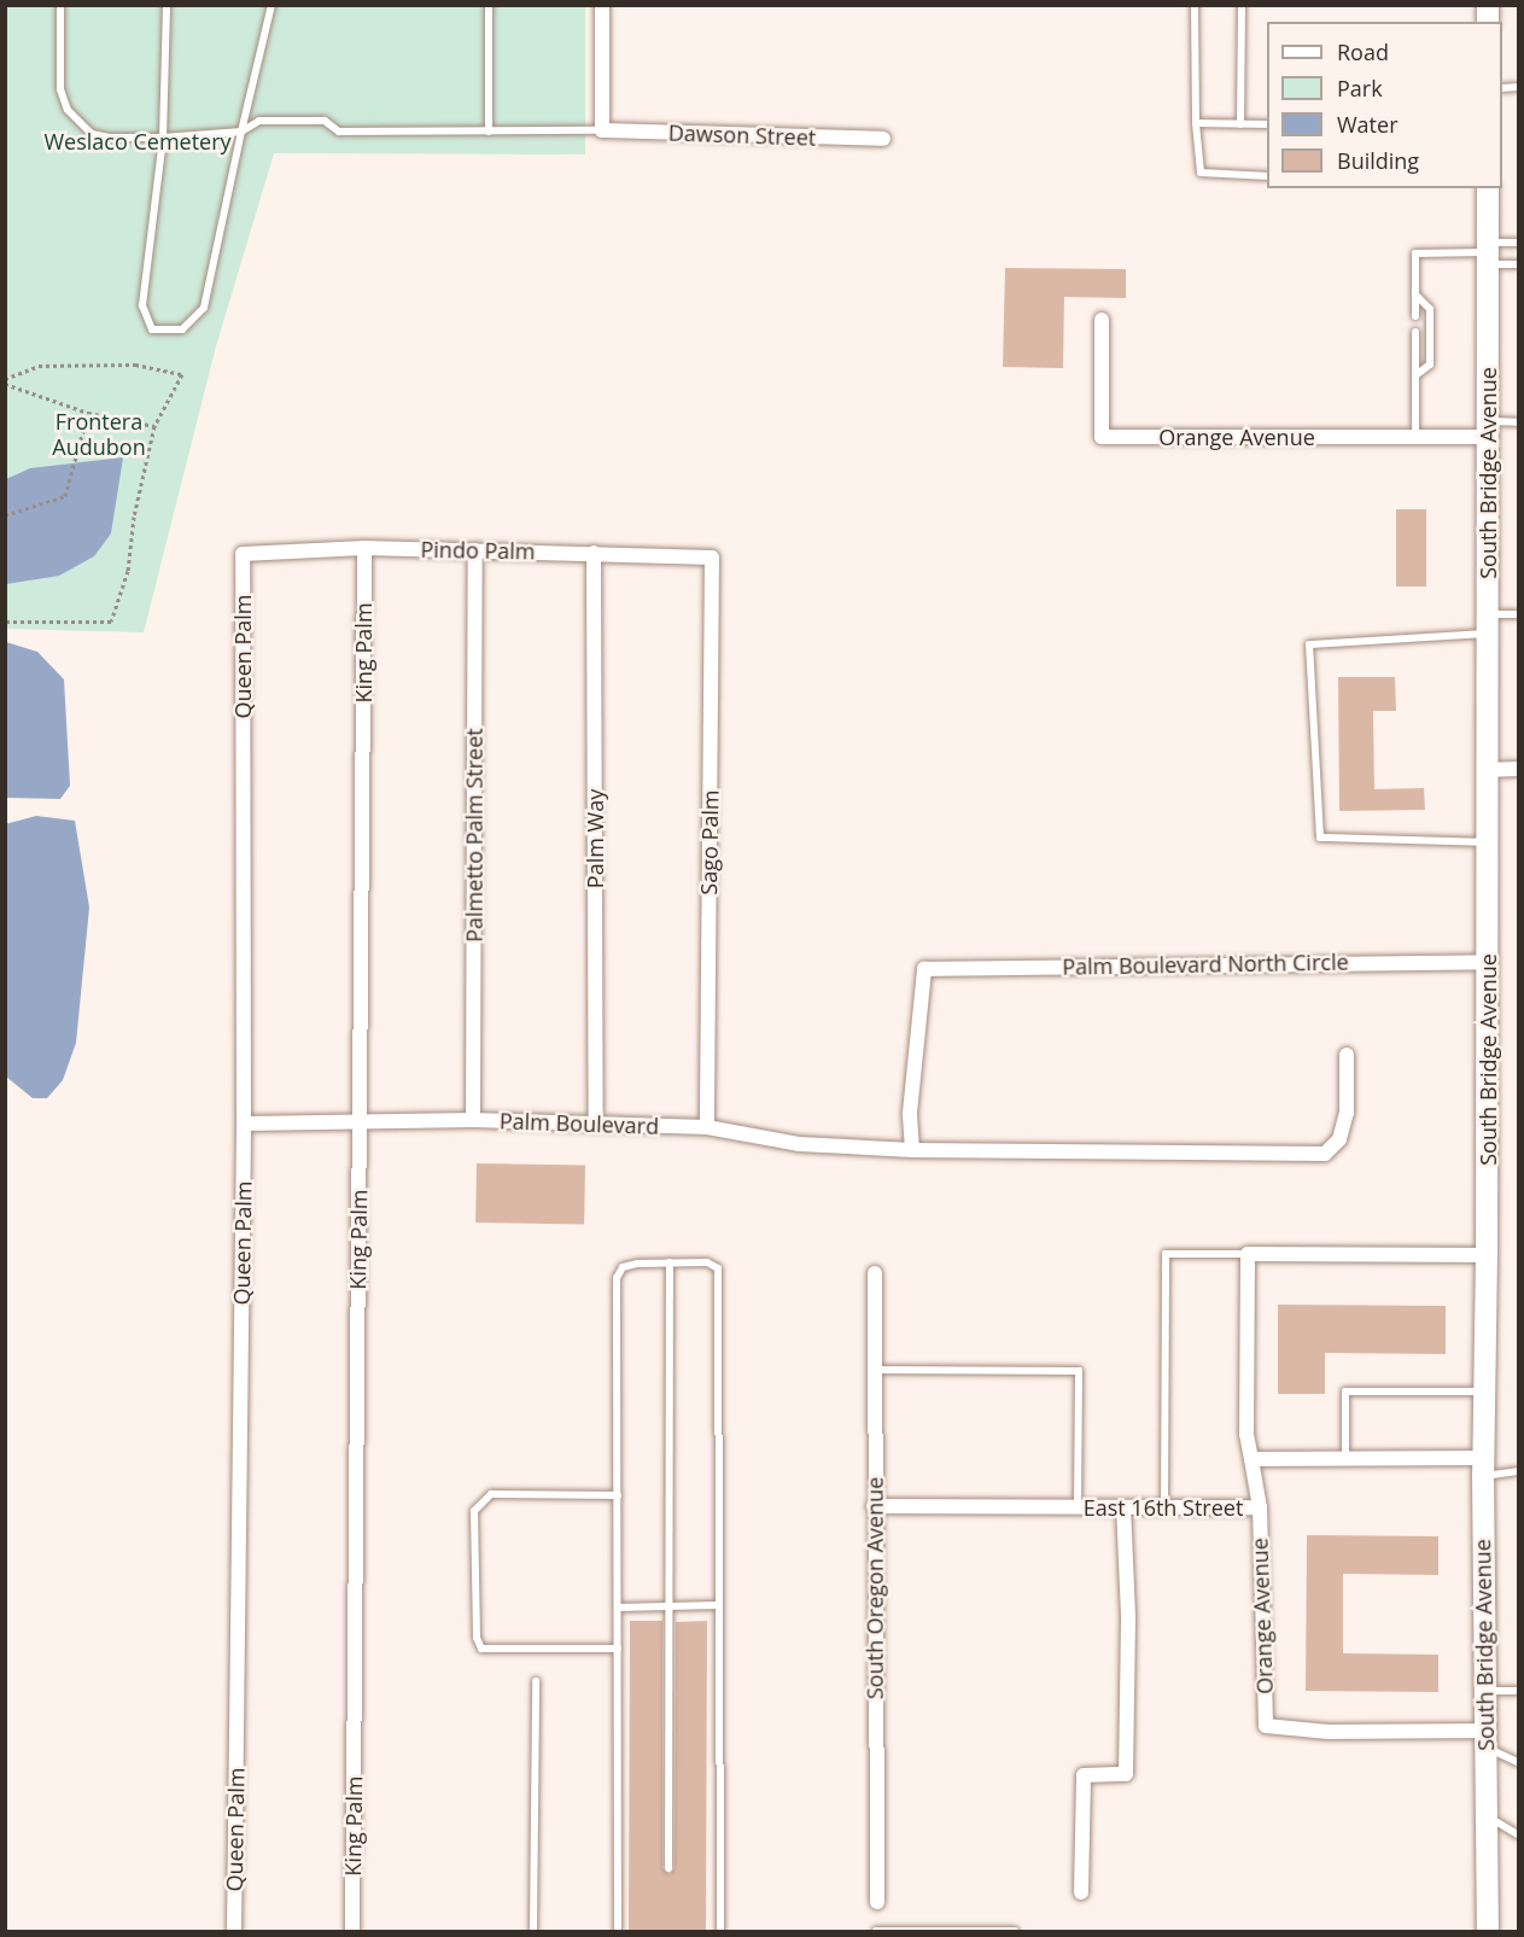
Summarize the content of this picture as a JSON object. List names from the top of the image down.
{
  "streets": {
    "street": [
      "Dawson Street",
      "Orange Avenue",
      "South Bridge Avenue",
      "Pindo Palm",
      "King Palm",
      "Queen Palm",
      "Palmetto Palm Street",
      "Palm Way",
      "Sago Palm",
      "Palm Boulevard North Circle",
      "Palm Boulevard",
      "East 16th Street",
      "South Oregon Avenue"
    ]
  },
  "crossings": [
    ["Orange Avenue", "South Bridge Avenue"],
    ["Orange Avenue", "East 16th Street"],
    ["South Bridge Avenue", "Palm Boulevard North Circle"],
    ["Pindo Palm", "King Palm"],
    ["Pindo Palm", "Queen Palm"],
    ["Pindo Palm", "Palmetto Palm Street"],
    ["Pindo Palm", "Palm Way"],
    ["Pindo Palm", "Sago Palm"],
    ["King Palm", "Palm Boulevard"],
    ["Queen Palm", "Palm Boulevard"],
    ["Palmetto Palm Street", "Palm Boulevard"],
    ["Palm Way", "Palm Boulevard"],
    ["Sago Palm", "Palm Boulevard"],
    ["Palm Boulevard North Circle", "Palm Boulevard"],
    ["East 16th Street", "South Oregon Avenue"]
  ],
  "parks": ["Weslaco Cemetery", "Frontera Audubon"],
  "legend": [
    "Road",
    "Park",
    "Water",
    "Building"
  ]
}
